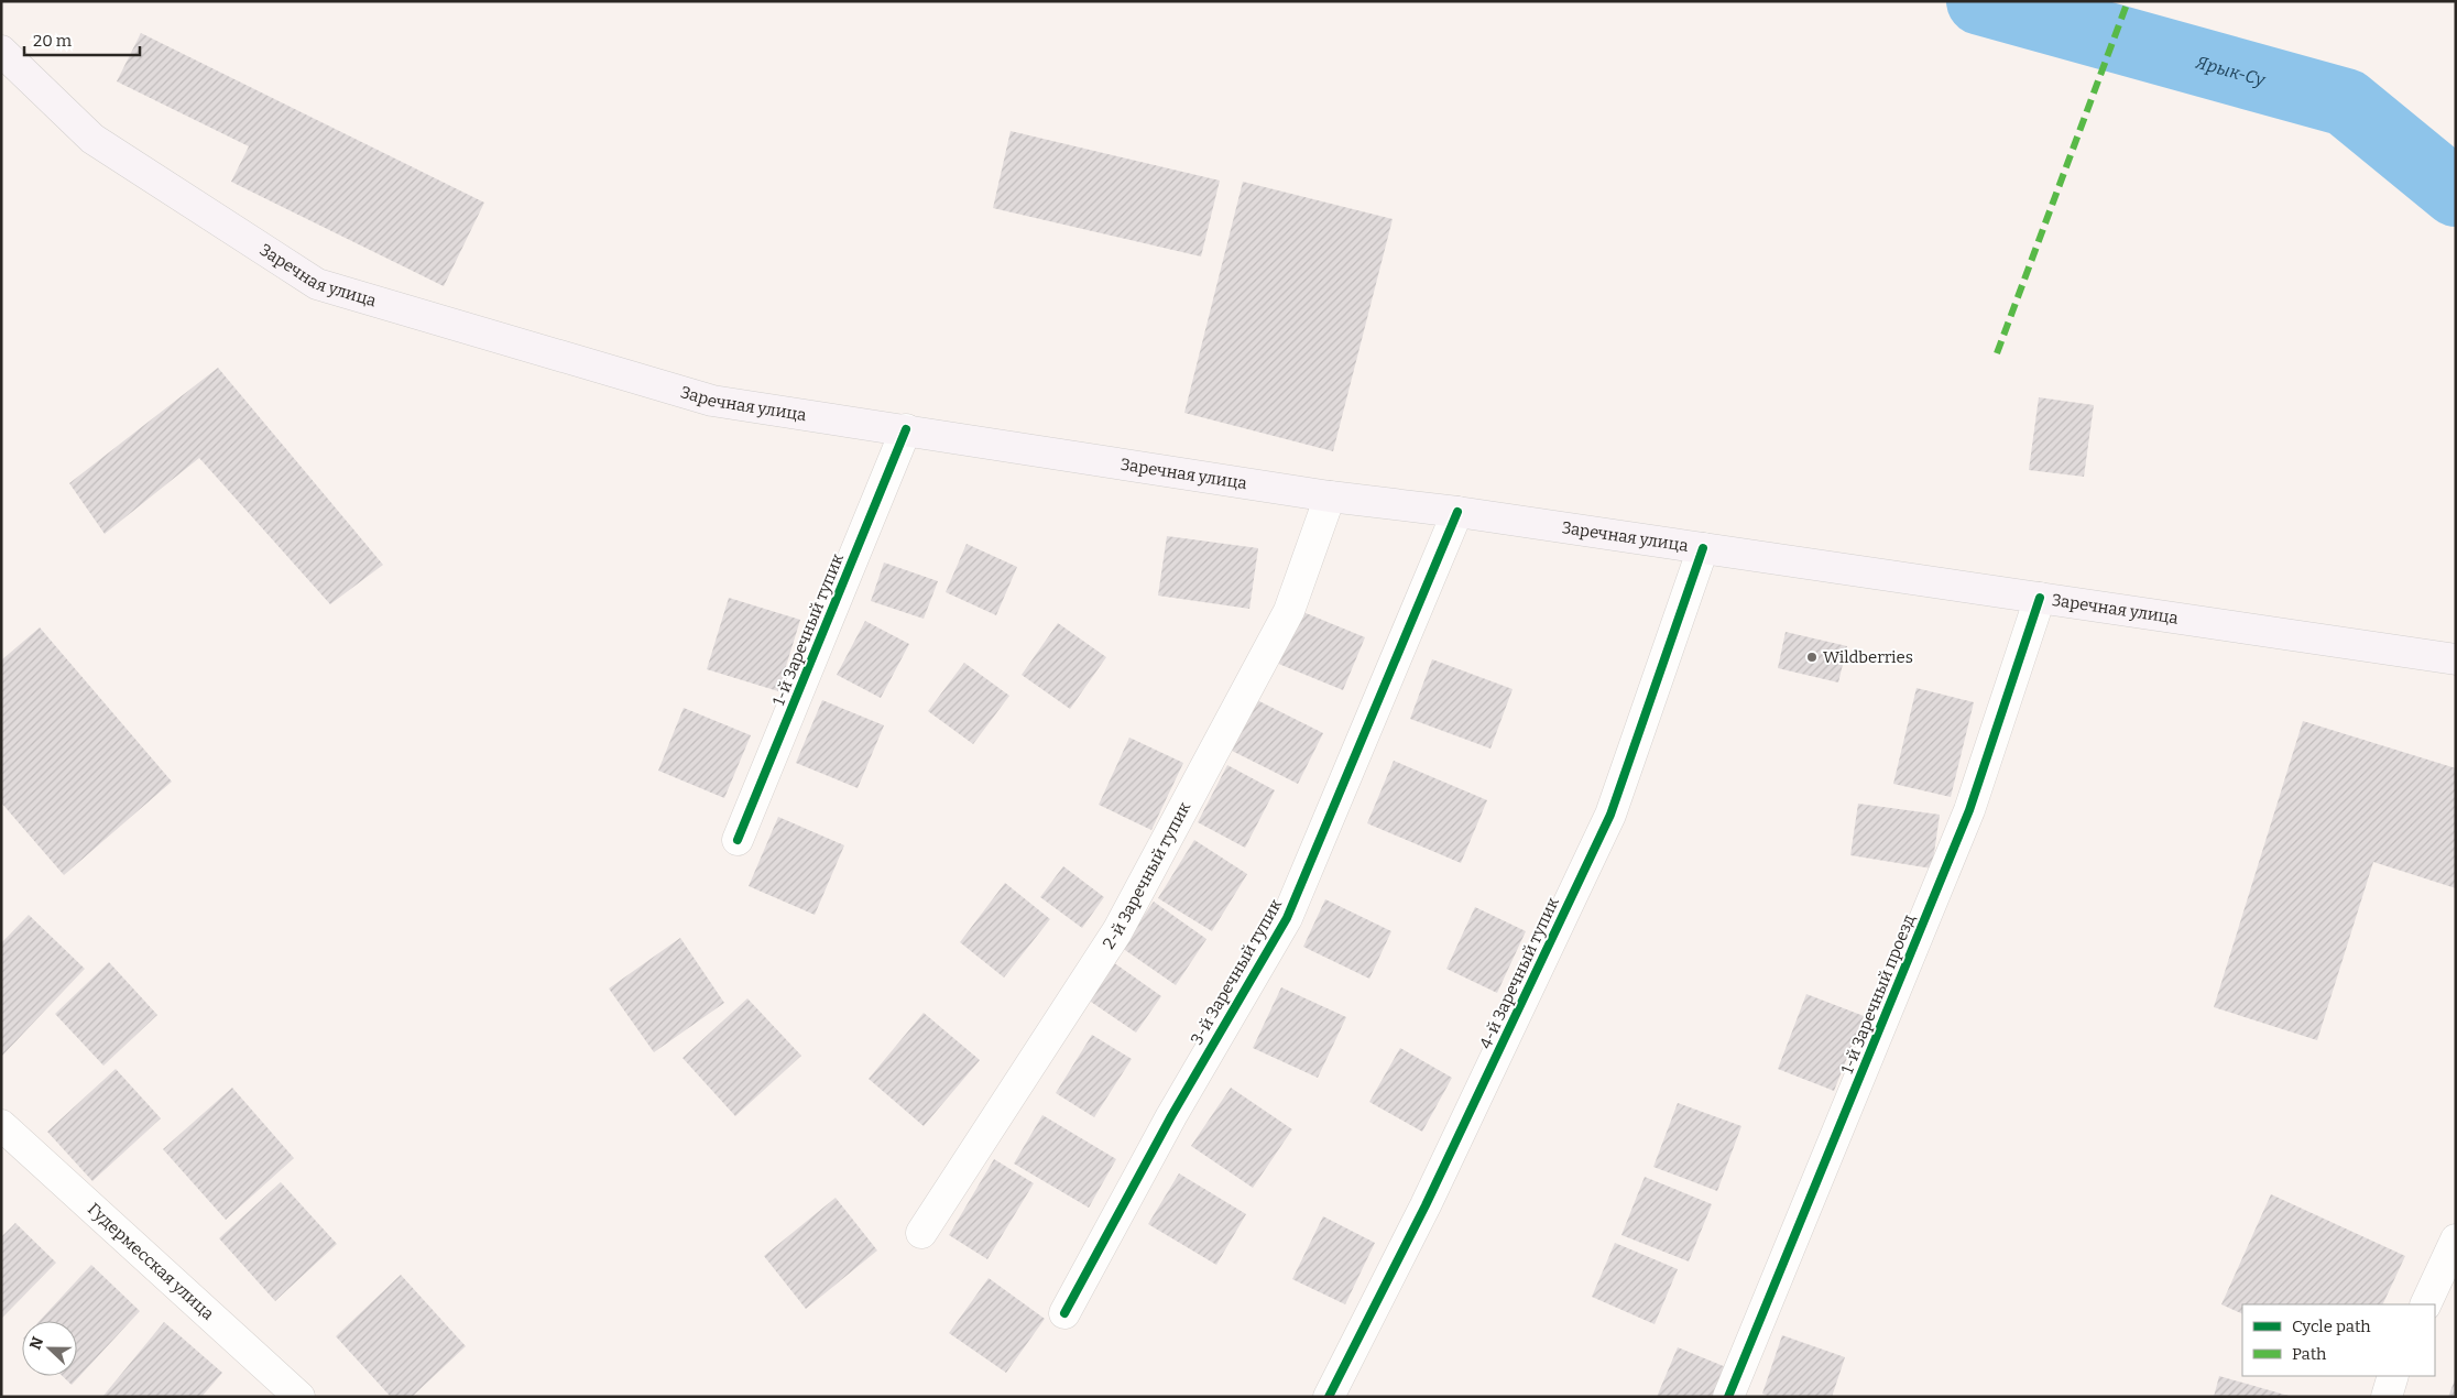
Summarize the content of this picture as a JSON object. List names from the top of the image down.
{
  "streets": {
    "main road": ["Заречная улица"],
    "street": [
      "1-й Заречный тупик",
      "2-й Заречный тупик",
      "3-й Заречный тупик",
      "4-й Заречный тупик",
      "1-й Заречный проезд",
      "Гудермесская улица"
    ]
  },
  "crossings": [
    ["Заречная улица", "1-й Заречный тупик"],
    ["Заречная улица", "2-й Заречный тупик"],
    ["Заречная улица", "3-й Заречный тупик"],
    ["Заречная улица", "4-й Заречный тупик"],
    ["Заречная улица", "1-й Заречный проезд"]
  ],
  "water": ["Ярык-Су"],
  "places": ["Wildberries"],
  "legend": ["Cycle path", "Path"],
  "scale_bar": "20 m",
  "north": "left"
}
